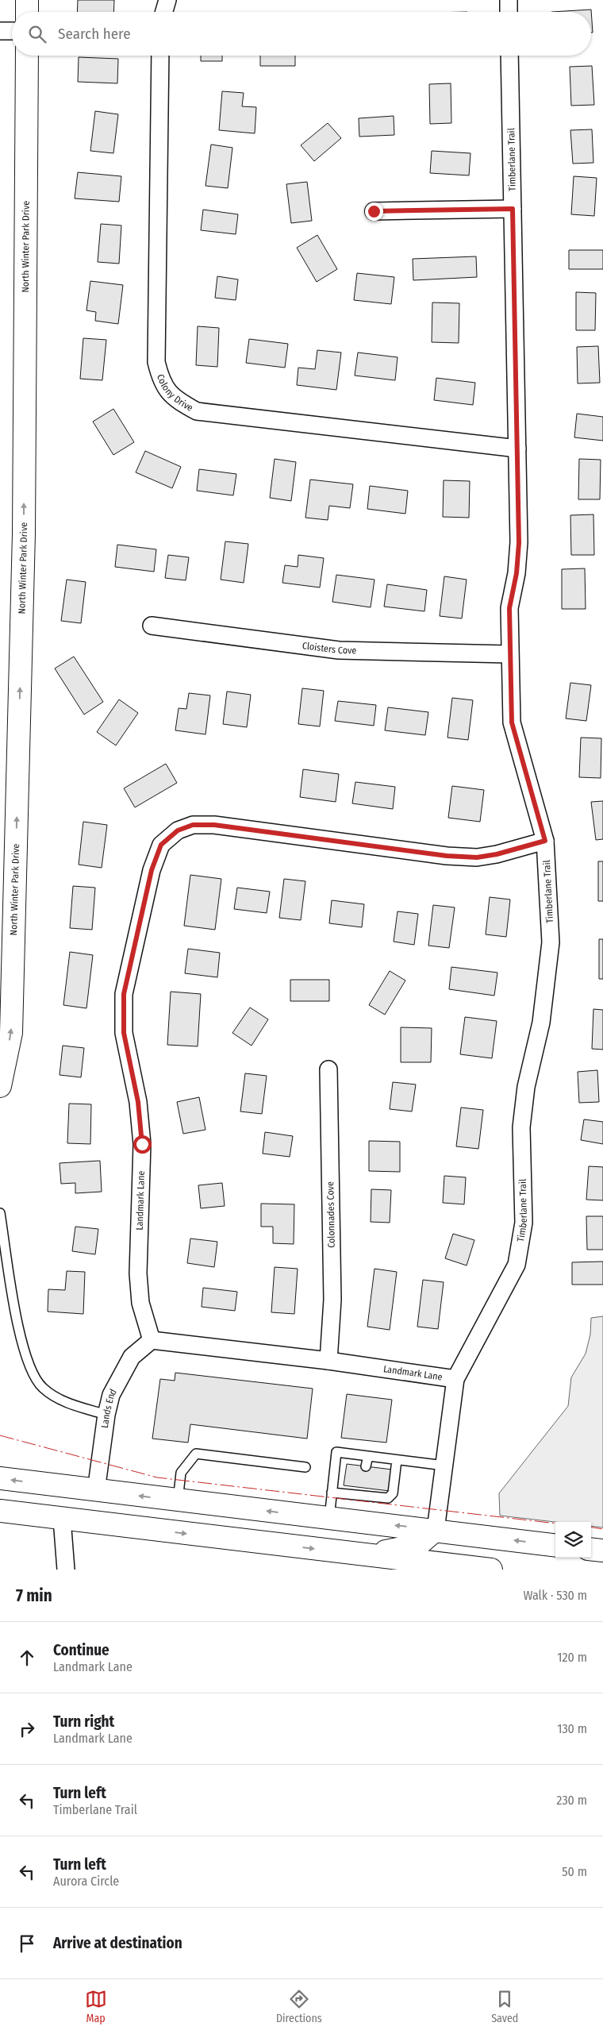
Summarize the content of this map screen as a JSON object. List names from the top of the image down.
{
  "streets": {
    "main road": ["North Winter Park Drive"],
    "street": [
      "Timberlane Trail",
      "Colony Drive",
      "Cloisters Cove",
      "Landmark Lane",
      "Colonnades Cove",
      "Lands End"
    ]
  },
  "crossings": [
    ["Timberlane Trail", "Colony Drive"],
    ["Timberlane Trail", "Cloisters Cove"],
    ["Timberlane Trail", "Landmark Lane"],
    ["Landmark Lane", "Colonnades Cove"],
    ["Landmark Lane", "Lands End"]
  ],
  "one_way": ["North Winter Park Drive"],
  "page": {
    "search": "Search here",
    "heading": ["7 min", "Walk · 530 m"],
    "list": [
      ["Continue", "Landmark Lane", "120 m"],
      ["Turn right", "Landmark Lane", "130 m"],
      ["Turn left", "Timberlane Trail", "230 m"],
      ["Turn left", "Aurora Circle", "50 m"],
      "Arrive at destination"
    ],
    "nav": ["Map", "Directions", "Saved"]
  }
}
